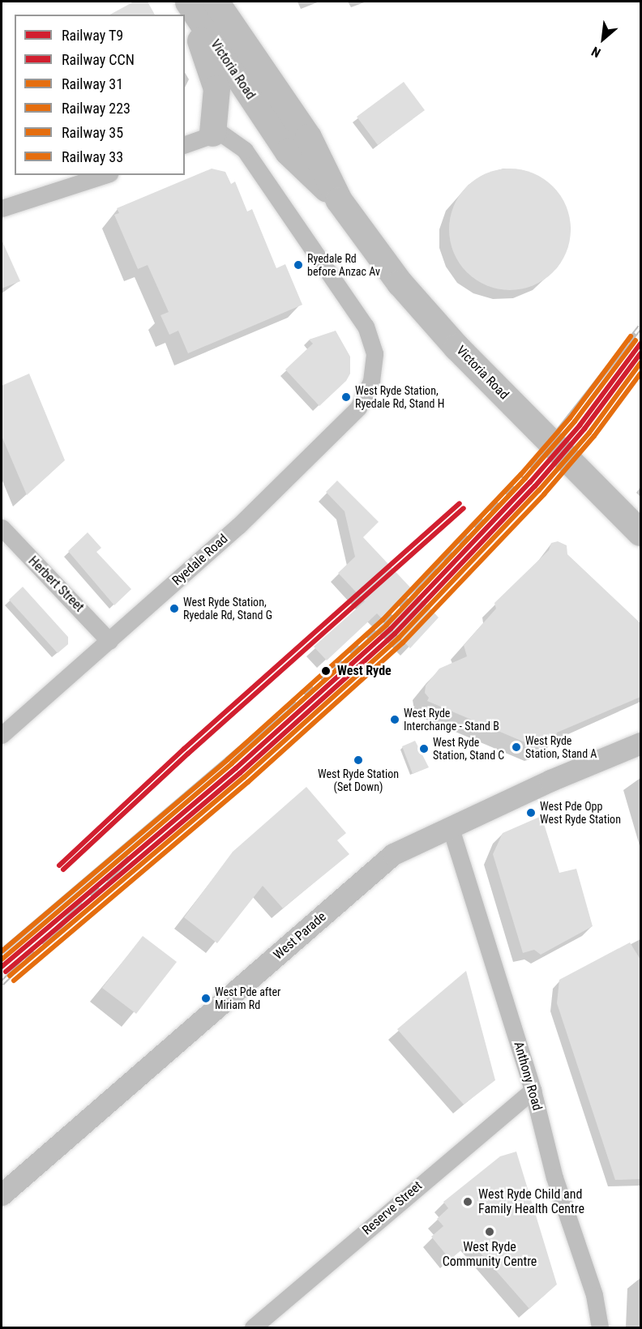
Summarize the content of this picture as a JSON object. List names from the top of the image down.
{
  "streets": {
    "highway": ["Victoria Road"],
    "street": [
      "Ryedale Road",
      "Herbert Street",
      "West Parade",
      "Anthony Road",
      "Reserve Street"
    ]
  },
  "crossings": [
    ["Ryedale Road", "Herbert Street"],
    ["West Parade", "Anthony Road"],
    ["Anthony Road", "Reserve Street"]
  ],
  "places": [
    "Ryedale Rd before Anzac Av",
    "West Ryde Station, Ryedale Rd, Stand H",
    "West Ryde Station, Ryedale Rd, Stand G",
    "West Ryde",
    "West Ryde Interchange - Stand B",
    "West Ryde Station, Stand A",
    "West Ryde Station, Stand C",
    "West Ryde Station (Set Down)",
    "West Pde Opp West Ryde Station",
    "West Pde after Miriam Rd",
    "West Ryde Child and Family Health Centre",
    "West Ryde Community Centre"
  ],
  "lines": [
    "rail line 35",
    "rail line 31",
    "rail line T9",
    "rail line CCN",
    "rail line 223",
    "rail line 33"
  ],
  "legend": [
    "Railway T9",
    "Railway CCN",
    "Railway 31",
    "Railway 223",
    "Railway 35",
    "Railway 33"
  ],
  "north": "bottom left"
}
